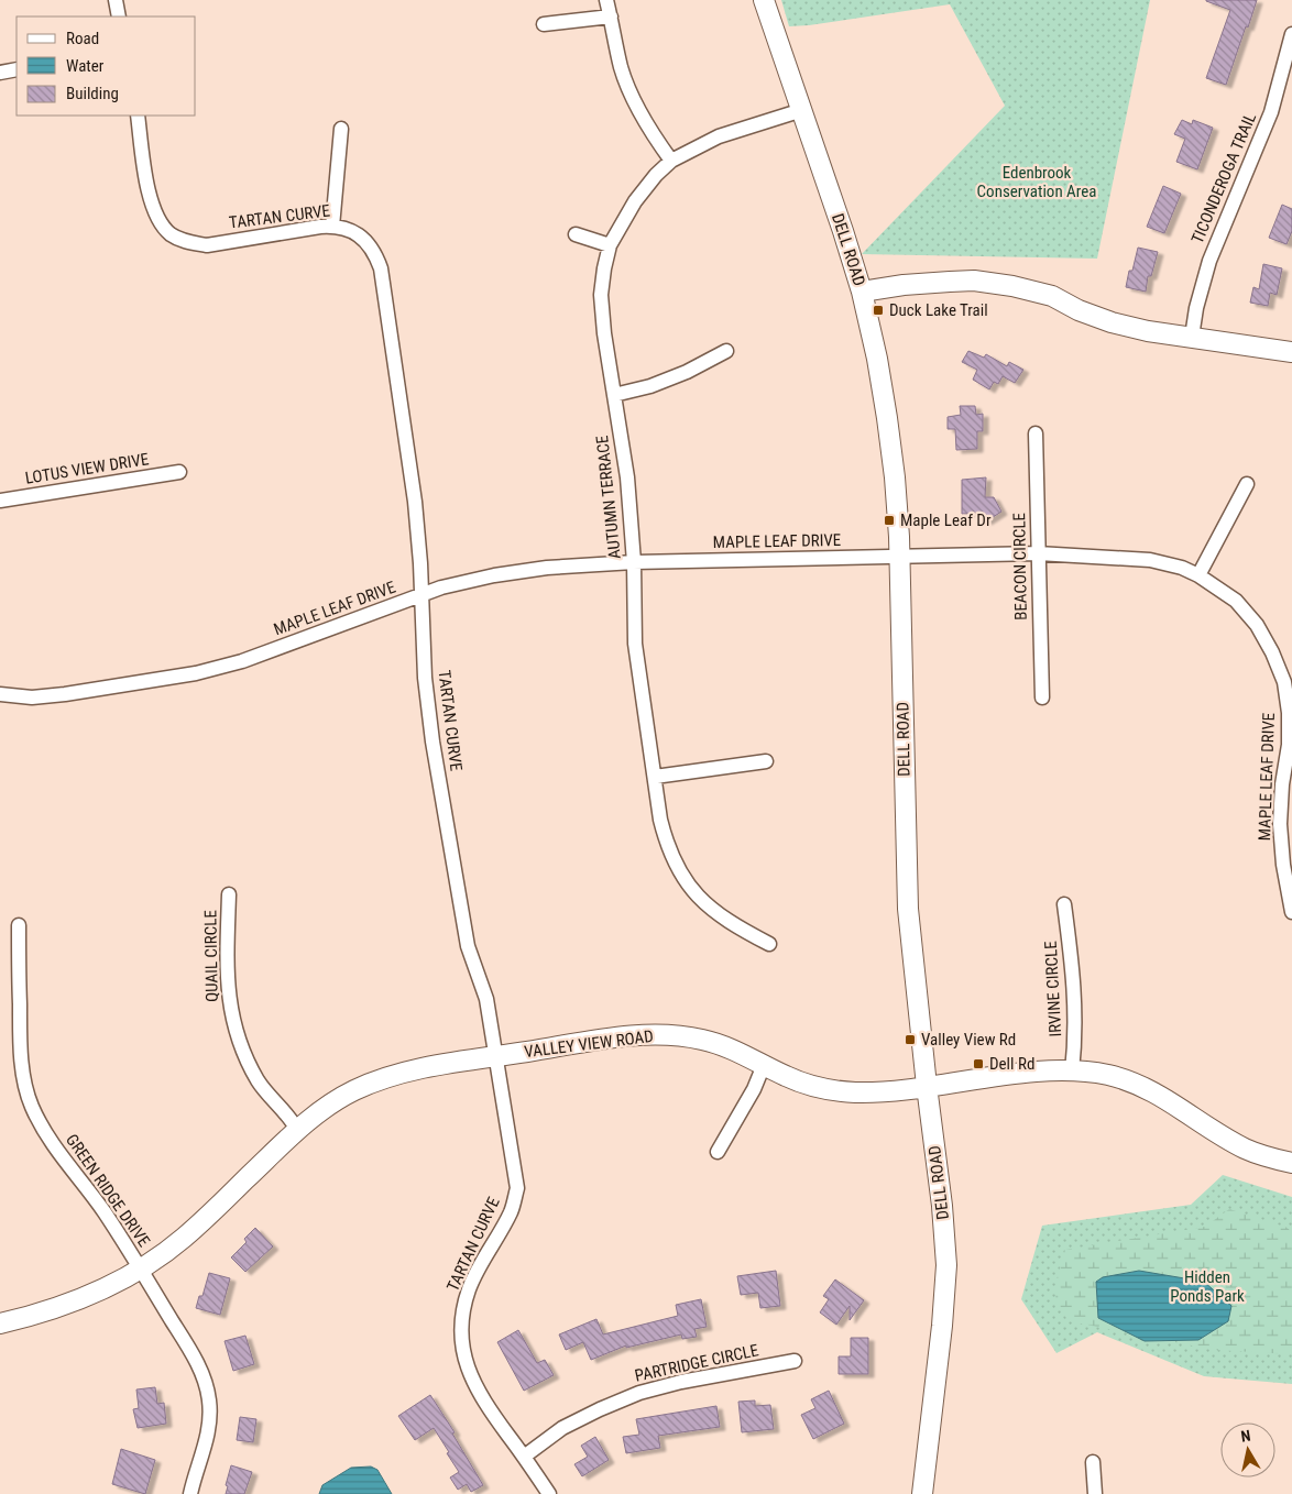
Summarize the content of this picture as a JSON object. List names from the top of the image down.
{
  "streets": {
    "street": [
      "TICONDEROGA TRAIL",
      "TARTAN CURVE",
      "DELL ROAD",
      "LOTUS VIEW DRIVE",
      "AUTUMN TERRACE",
      "MAPLE LEAF DRIVE",
      "BEACON CIRCLE",
      "QUAIL CIRCLE",
      "IRVINE CIRCLE",
      "VALLEY VIEW ROAD",
      "GREEN RIDGE DRIVE",
      "PARTRIDGE CIRCLE"
    ]
  },
  "crossings": [
    ["TARTAN CURVE", "MAPLE LEAF DRIVE"],
    ["TARTAN CURVE", "VALLEY VIEW ROAD"],
    ["TARTAN CURVE", "PARTRIDGE CIRCLE"],
    ["DELL ROAD", "AUTUMN TERRACE"],
    ["DELL ROAD", "MAPLE LEAF DRIVE"],
    ["DELL ROAD", "VALLEY VIEW ROAD"],
    ["AUTUMN TERRACE", "MAPLE LEAF DRIVE"],
    ["MAPLE LEAF DRIVE", "BEACON CIRCLE"],
    ["QUAIL CIRCLE", "VALLEY VIEW ROAD"],
    ["IRVINE CIRCLE", "VALLEY VIEW ROAD"],
    ["VALLEY VIEW ROAD", "GREEN RIDGE DRIVE"]
  ],
  "parks": ["Edenbrook Conservation Area", "Hidden Ponds Park"],
  "places": {
    "transit": [
      "Duck Lake Trail",
      "Maple Leaf Dr",
      "Valley View Rd",
      "Dell Rd"
    ]
  },
  "legend": ["Road", "Water", "Building"],
  "north": "top"
}
